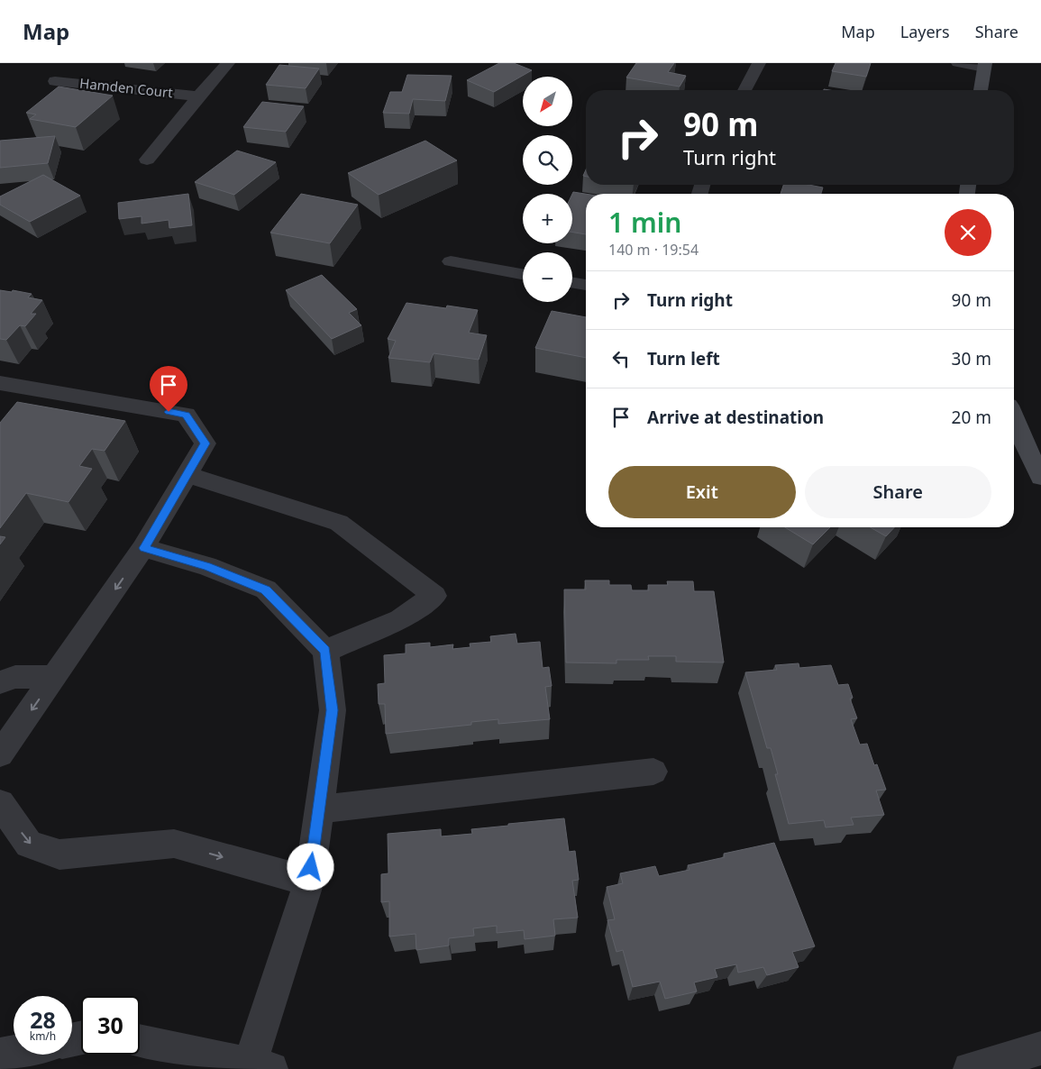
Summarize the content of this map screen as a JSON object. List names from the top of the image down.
{
  "streets": {
    "street": ["Hamden Court"]
  },
  "north": "bottom left",
  "page": {
    "header": "Map",
    "nav": ["Map", "Layers", "Share"],
    "map_buttons": ["+", "−"],
    "turn": ["90 m", "Turn right"],
    "heading": ["1 min", "140 m · 19:54"],
    "list": [
      {
        "name": "Turn right",
        "value": "90 m"
      },
      {
        "name": "Turn left",
        "value": "30 m"
      },
      {
        "name": "Arrive at destination",
        "value": "20 m"
      }
    ],
    "buttons": ["Exit", "Share"],
    "speed": "28 km/h",
    "limit": "30"
  }
}
